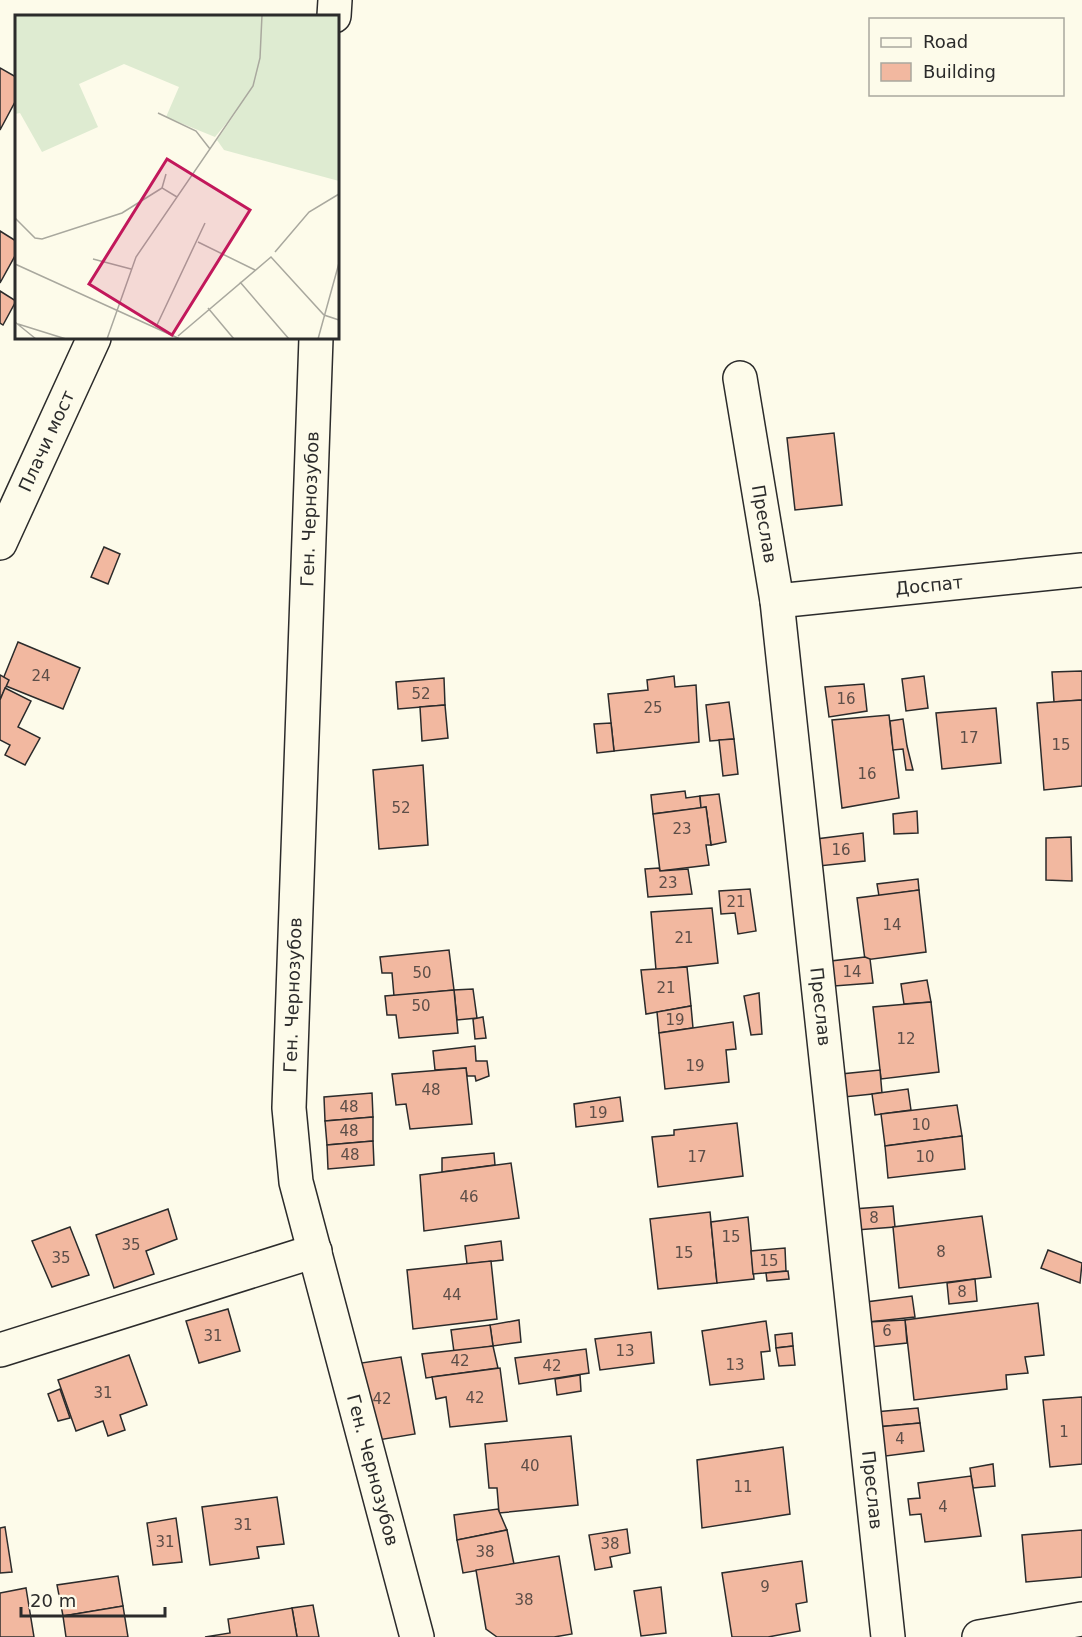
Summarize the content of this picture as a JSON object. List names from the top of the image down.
{
  "streets": {
    "street": [
      "Плачи мост",
      "Ген. Чернозубов",
      "Преслав",
      "Доспат"
    ]
  },
  "crossings": [
    ["Преслав", "Доспат"]
  ],
  "house_numbers": [
    "24",
    "52",
    "16",
    "25",
    "17",
    "15",
    "16",
    "52",
    "23",
    "16",
    "23",
    "21",
    "14",
    "21",
    "14",
    "50",
    "21",
    "50",
    "19",
    "12",
    "19",
    "48",
    "48",
    "19",
    "10",
    "48",
    "48",
    "17",
    "10",
    "46",
    "8",
    "15",
    "35",
    "8",
    "15",
    "35",
    "15",
    "8",
    "44",
    "6",
    "31",
    "13",
    "42",
    "13",
    "42",
    "31",
    "42",
    "42",
    "1",
    "4",
    "40",
    "11",
    "4",
    "31",
    "31",
    "38",
    "38",
    "9",
    "38"
  ],
  "legend": ["Road", "Building"],
  "scale_bar": "20 m"
}
